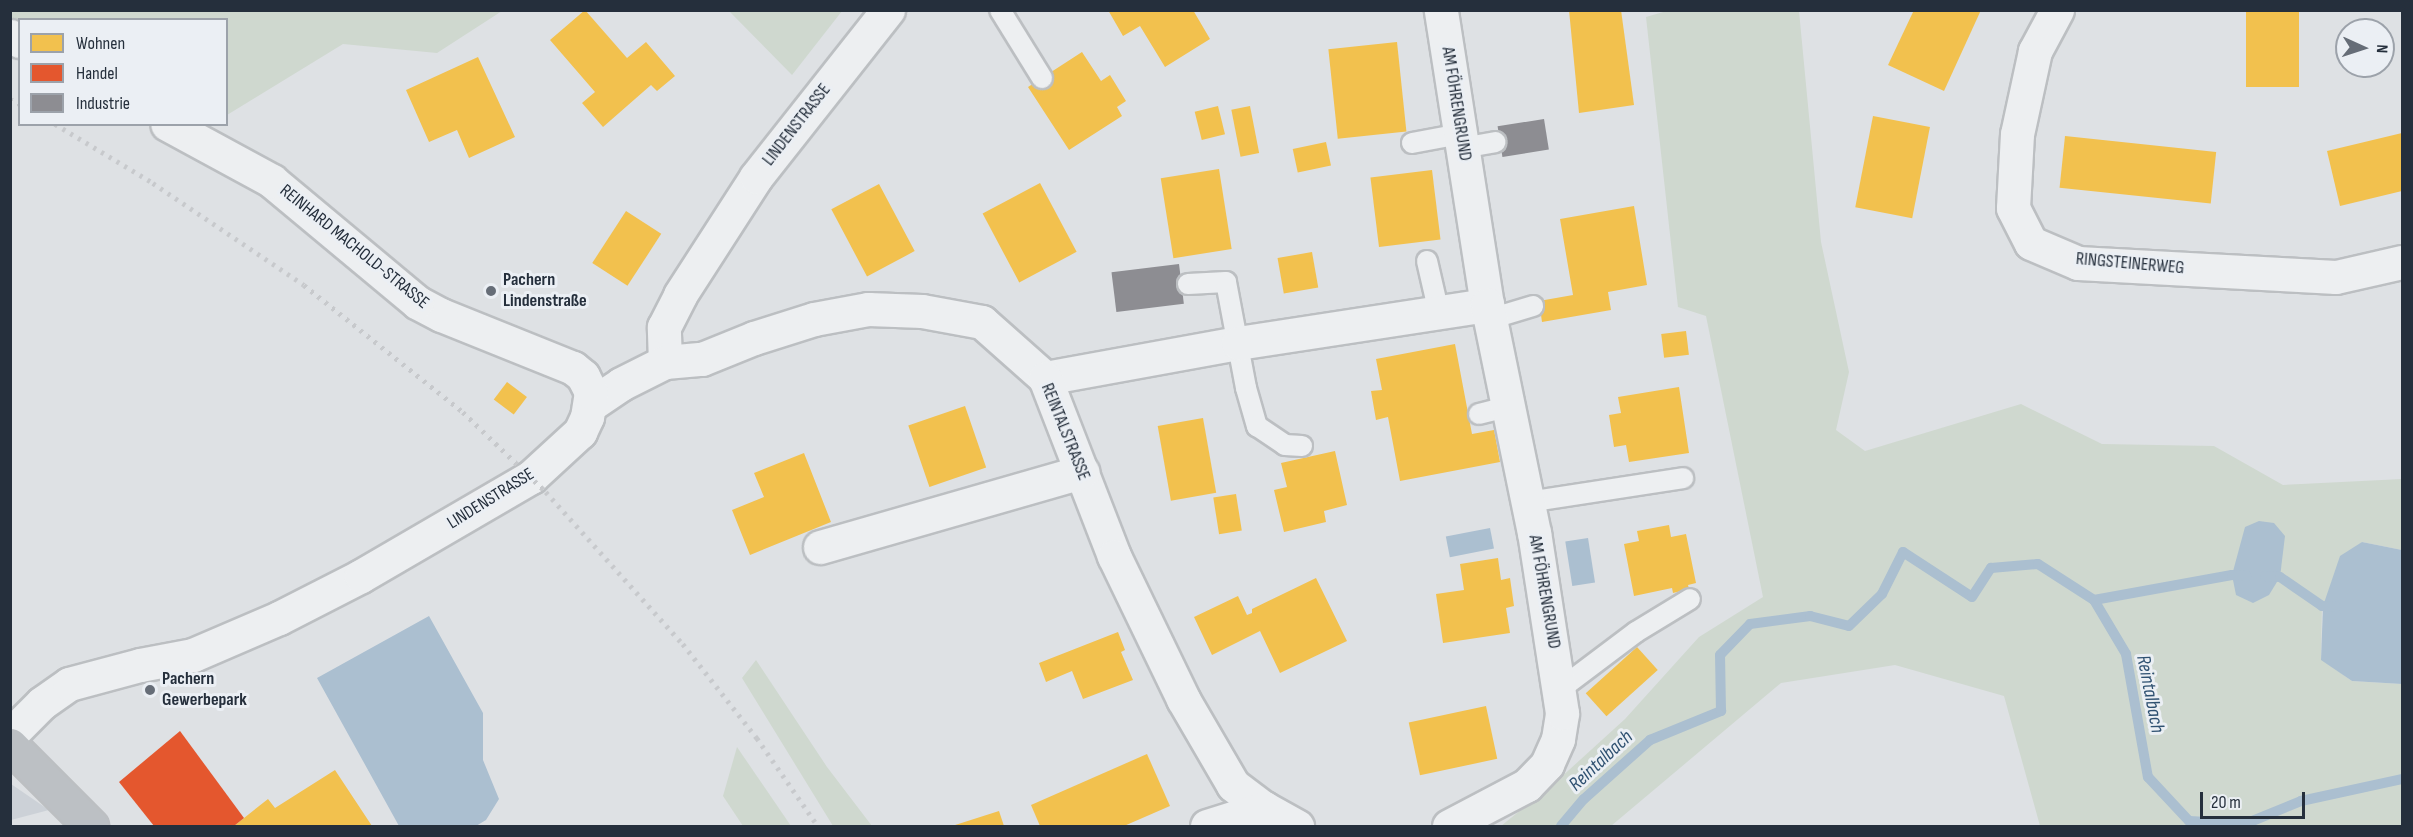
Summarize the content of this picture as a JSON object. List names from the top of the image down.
{
  "streets": {
    "street": [
      "AM FÖHRENGRUND",
      "LINDENSTRASSE",
      "REINHARD MACHOLD-STRASSE",
      "RINGSTEINERWEG",
      "REINTALSTRASSE"
    ]
  },
  "crossings": [
    ["LINDENSTRASSE", "REINHARD MACHOLD-STRASSE"],
    ["LINDENSTRASSE", "REINTALSTRASSE"]
  ],
  "water": ["Reintalbach"],
  "places": ["Pachern Lindenstraße", "Pachern Gewerbepark"],
  "legend": ["Wohnen", "Handel", "Industrie"],
  "scale_bar": "20 m",
  "north": "right"
}
